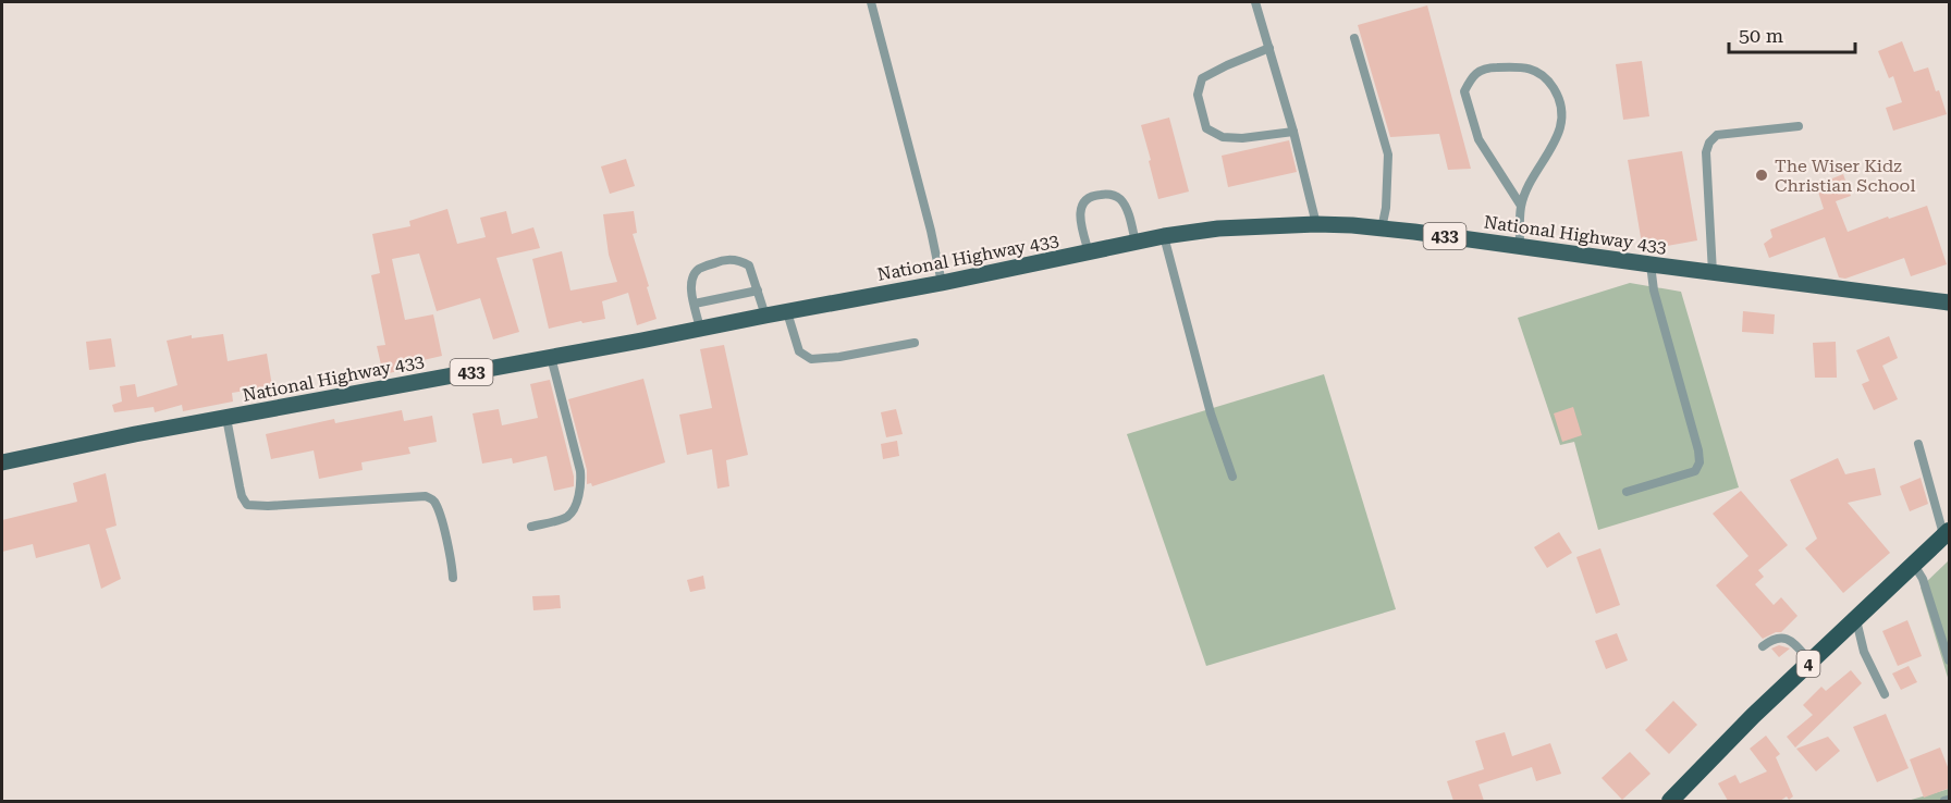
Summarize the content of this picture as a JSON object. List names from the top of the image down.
{
  "streets": {
    "highway": ["4"],
    "main road": ["National Highway 433", "433"]
  },
  "places": ["The Wiser Kidz Christian School"],
  "scale_bar": "50 m"
}
